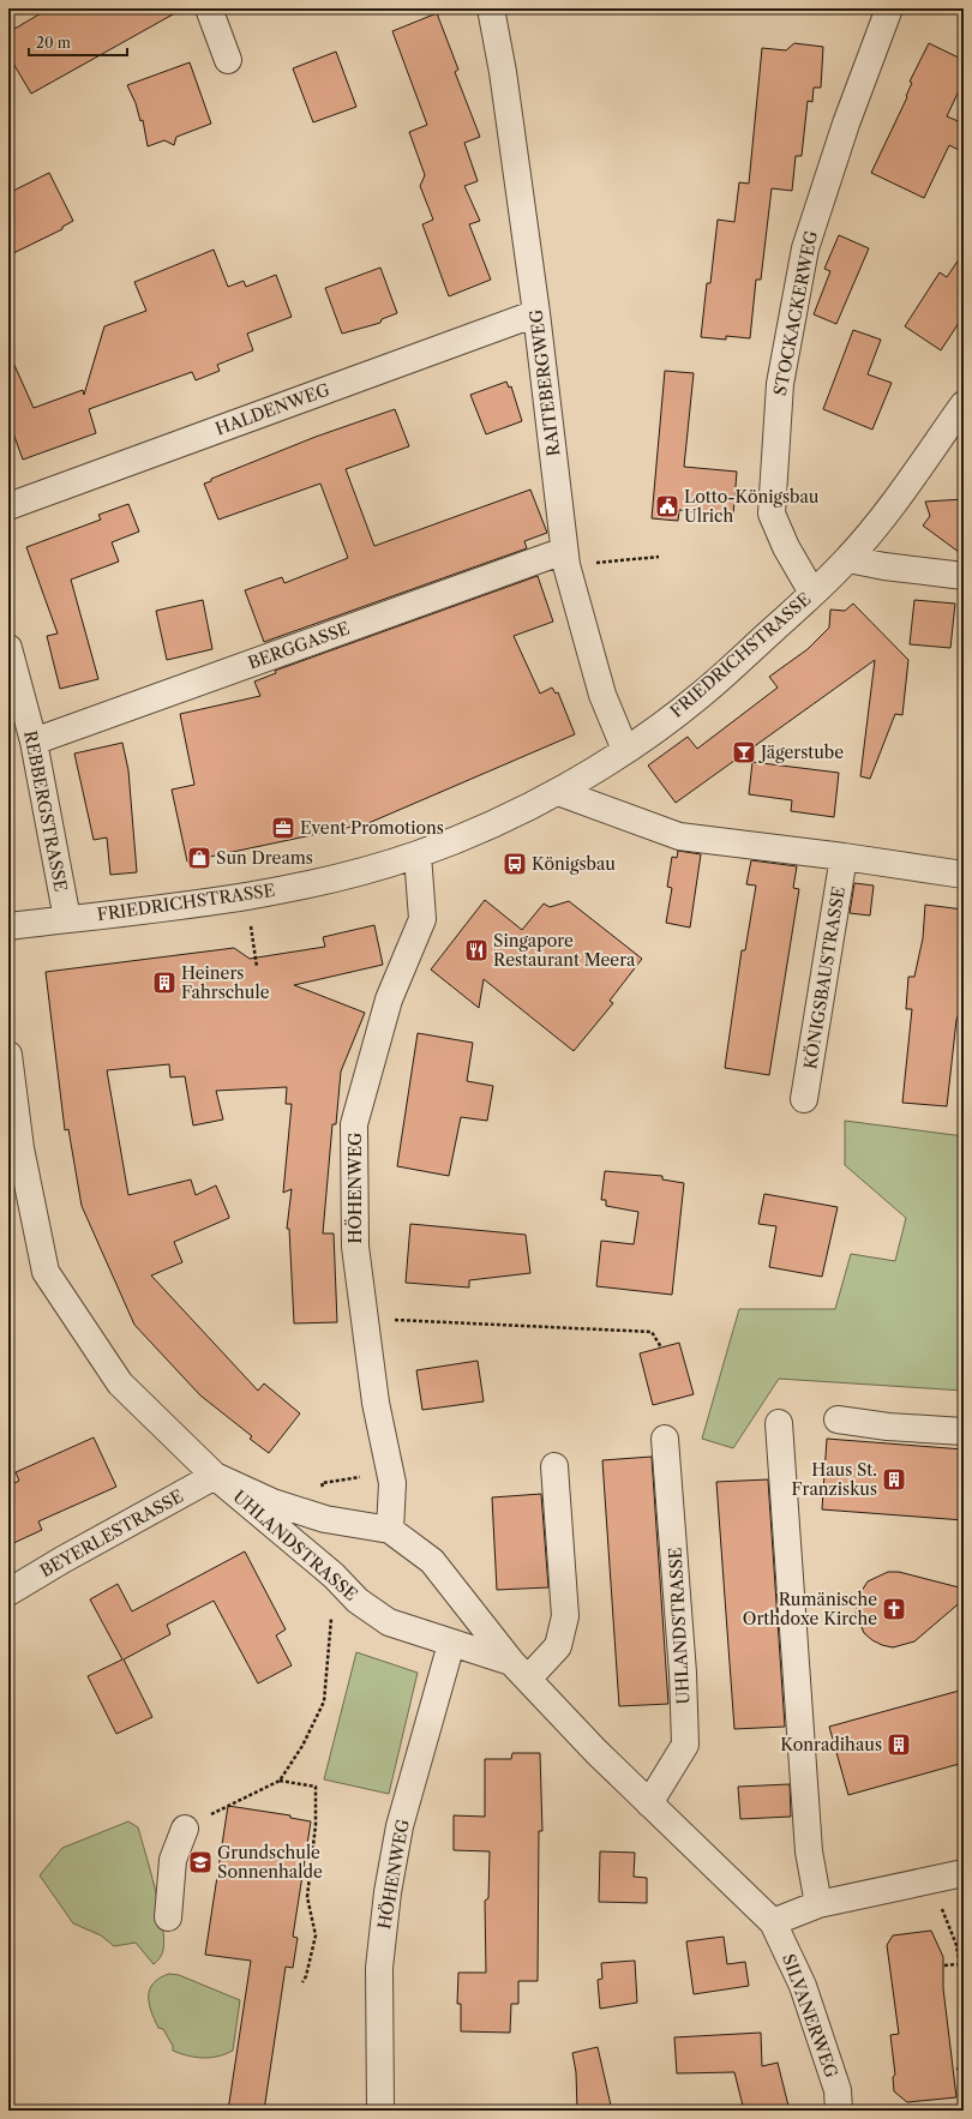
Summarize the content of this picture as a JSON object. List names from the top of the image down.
{
  "streets": {
    "street": [
      "STOCKACKERWEG",
      "RAITEBERGWEG",
      "HALDENWEG",
      "BERGGASSE",
      "FRIEDRICHSTRASSE",
      "REBBERGSTRASSE",
      "KÖNIGSBAUSTRASSE",
      "HÖHENWEG",
      "BEYERLESTRASSE",
      "UHLANDSTRASSE",
      "SILVANERWEG"
    ]
  },
  "crossings": [
    ["STOCKACKERWEG", "FRIEDRICHSTRASSE"],
    ["RAITEBERGWEG", "HALDENWEG"],
    ["RAITEBERGWEG", "BERGGASSE"],
    ["RAITEBERGWEG", "FRIEDRICHSTRASSE"],
    ["BERGGASSE", "REBBERGSTRASSE"],
    ["FRIEDRICHSTRASSE", "REBBERGSTRASSE"],
    ["FRIEDRICHSTRASSE", "HÖHENWEG"],
    ["HÖHENWEG", "UHLANDSTRASSE"],
    ["BEYERLESTRASSE", "UHLANDSTRASSE"],
    ["UHLANDSTRASSE", "SILVANERWEG"]
  ],
  "places": {
    "public building": ["Lotto-Königsbau Ulrich"],
    "bar": ["Jägerstube"],
    "office": ["Event Promotions"],
    "shop": ["Sun Dreams"],
    "bus stop": ["Königsbau"],
    "restaurant": ["Singapore Restaurant Meera"],
    "building": ["Heiners Fahrschule", "Haus St. Franziskus", "Konradihaus"],
    "church": ["Rumänische Orthdoxe Kirche"],
    "school or university": ["Grundschule Sonnenhalde"]
  },
  "scale_bar": "20 m"
}
